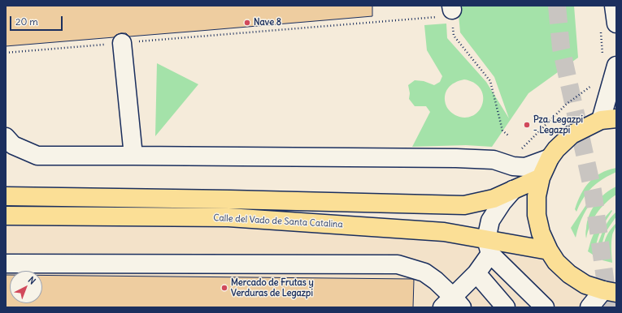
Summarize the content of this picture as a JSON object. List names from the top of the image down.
{
  "streets": {
    "main road": ["Calle del Vado de Santa Catalina"]
  },
  "places": ["Nave 8", "Pza. Legazpi - Legazpi", "Mercado de Frutas y Verduras de Legazpi"],
  "scale_bar": "20 m",
  "north": "top right"
}
